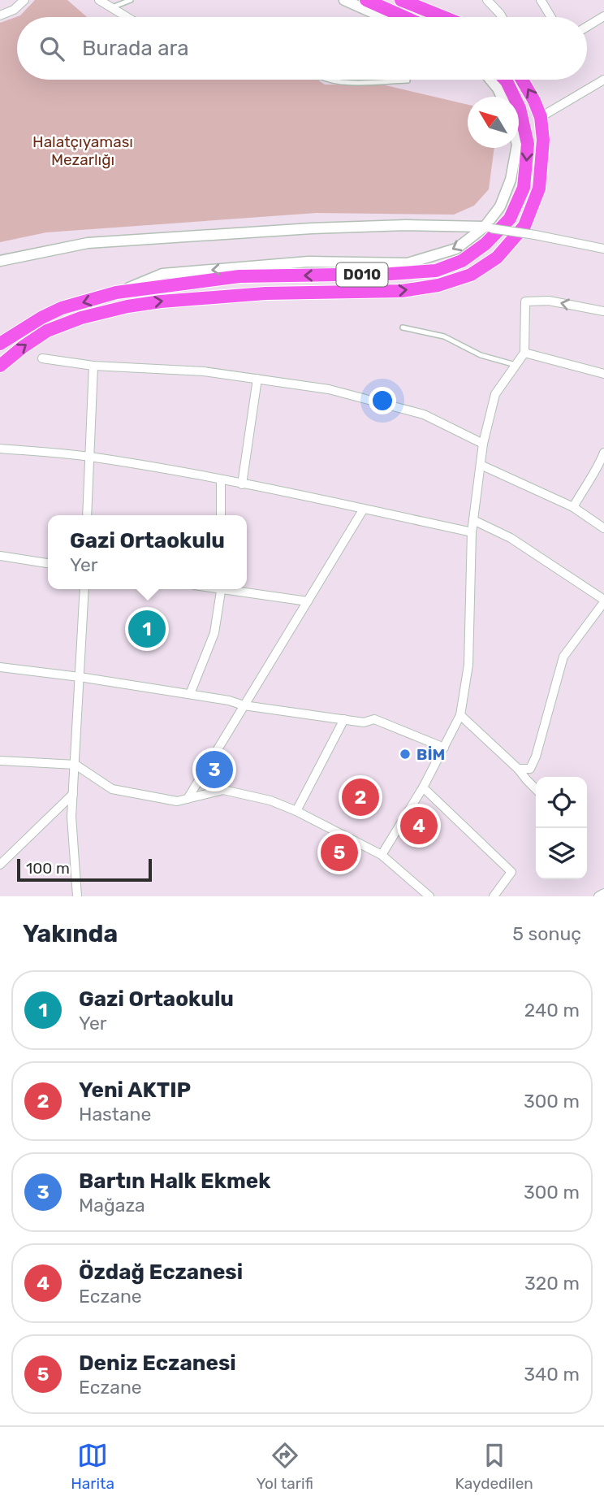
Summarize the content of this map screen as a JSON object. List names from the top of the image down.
{
  "streets": {
    "highway": ["D010"]
  },
  "parks": ["Halatçıyaması Mezarlığı"],
  "places": ["BİM"],
  "scale_bar": "100 m",
  "north": "top left",
  "page": {
    "search": "Burada ara",
    "popup": ["Gazi Ortaokulu", "Yer"],
    "pins": [
      "1",
      "3",
      "2",
      "4",
      "5"
    ],
    "scale": "100 m",
    "heading": ["Yakında", "5 sonuç"],
    "list": [
      {
        "mark": "1",
        "name": "Gazi Ortaokulu",
        "note": "Yer",
        "value": "240 m"
      },
      {
        "mark": "2",
        "name": "Yeni AKTIP",
        "note": "Hastane",
        "value": "300 m"
      },
      {
        "mark": "3",
        "name": "Bartın Halk Ekmek",
        "note": "Mağaza",
        "value": "300 m"
      },
      {
        "mark": "4",
        "name": "Özdağ Eczanesi",
        "note": "Eczane",
        "value": "320 m"
      },
      {
        "mark": "5",
        "name": "Deniz Eczanesi",
        "note": "Eczane",
        "value": "340 m"
      }
    ],
    "nav": ["Harita", "Yol tarifi", "Kaydedilen"]
  }
}
